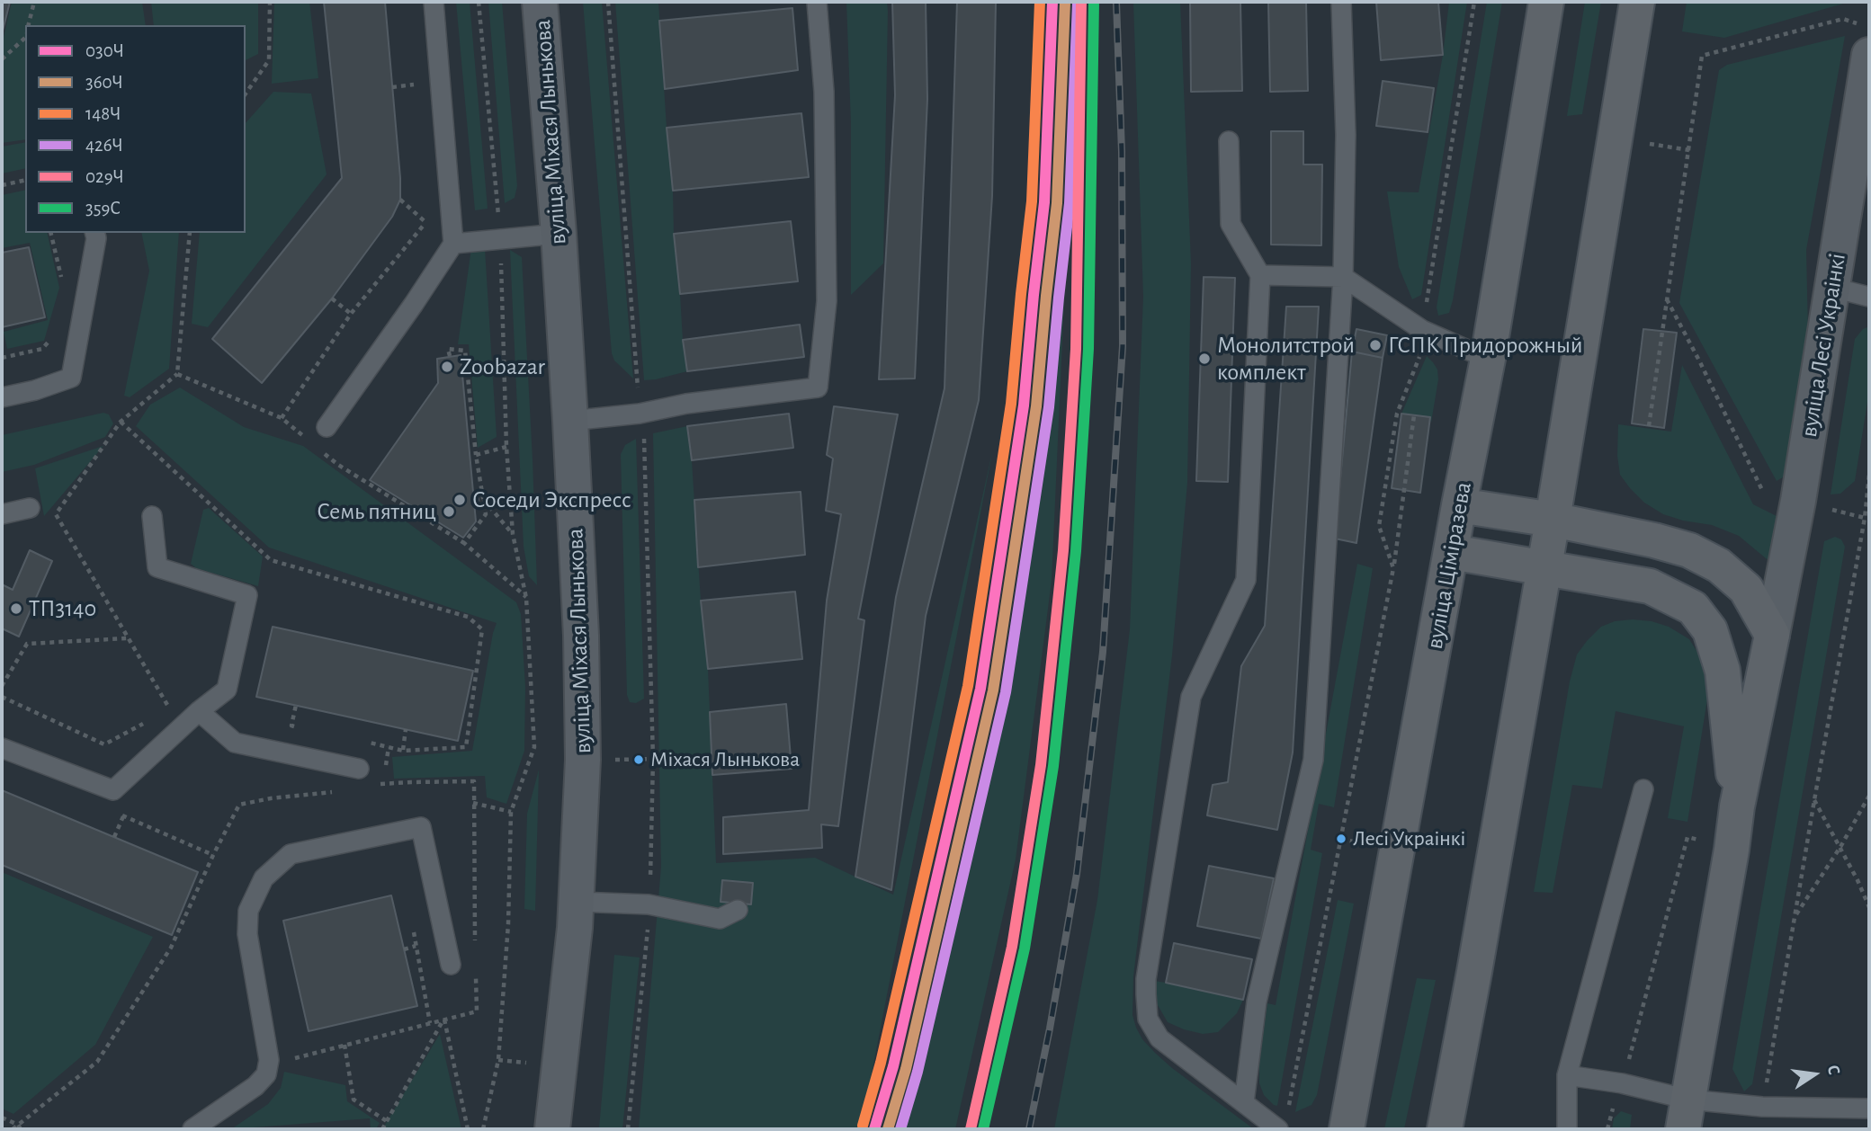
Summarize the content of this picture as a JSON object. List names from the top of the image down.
{
  "streets": {
    "main road": ["вуліца Ціміразева"],
    "street": ["вуліца Міхася Лынькова", "вуліца Лесі Украінкі"]
  },
  "places": [
    "ГСПК Придорожный",
    "Монолитстрой комплект",
    "Zoobazar",
    "Соседи Экспресс",
    "Семь пятниц",
    "ТП3140",
    "Міхася Лынькова",
    "Лесі Украінкі"
  ],
  "lines": [
    "transit line 030Ч",
    "transit line 148Ч",
    "transit line 029Ч",
    "transit line 359С",
    "transit line 360Ч",
    "transit line 426Ч"
  ],
  "legend": [
    "030Ч",
    "360Ч",
    "148Ч",
    "426Ч",
    "029Ч",
    "359С"
  ],
  "north": "right"
}
